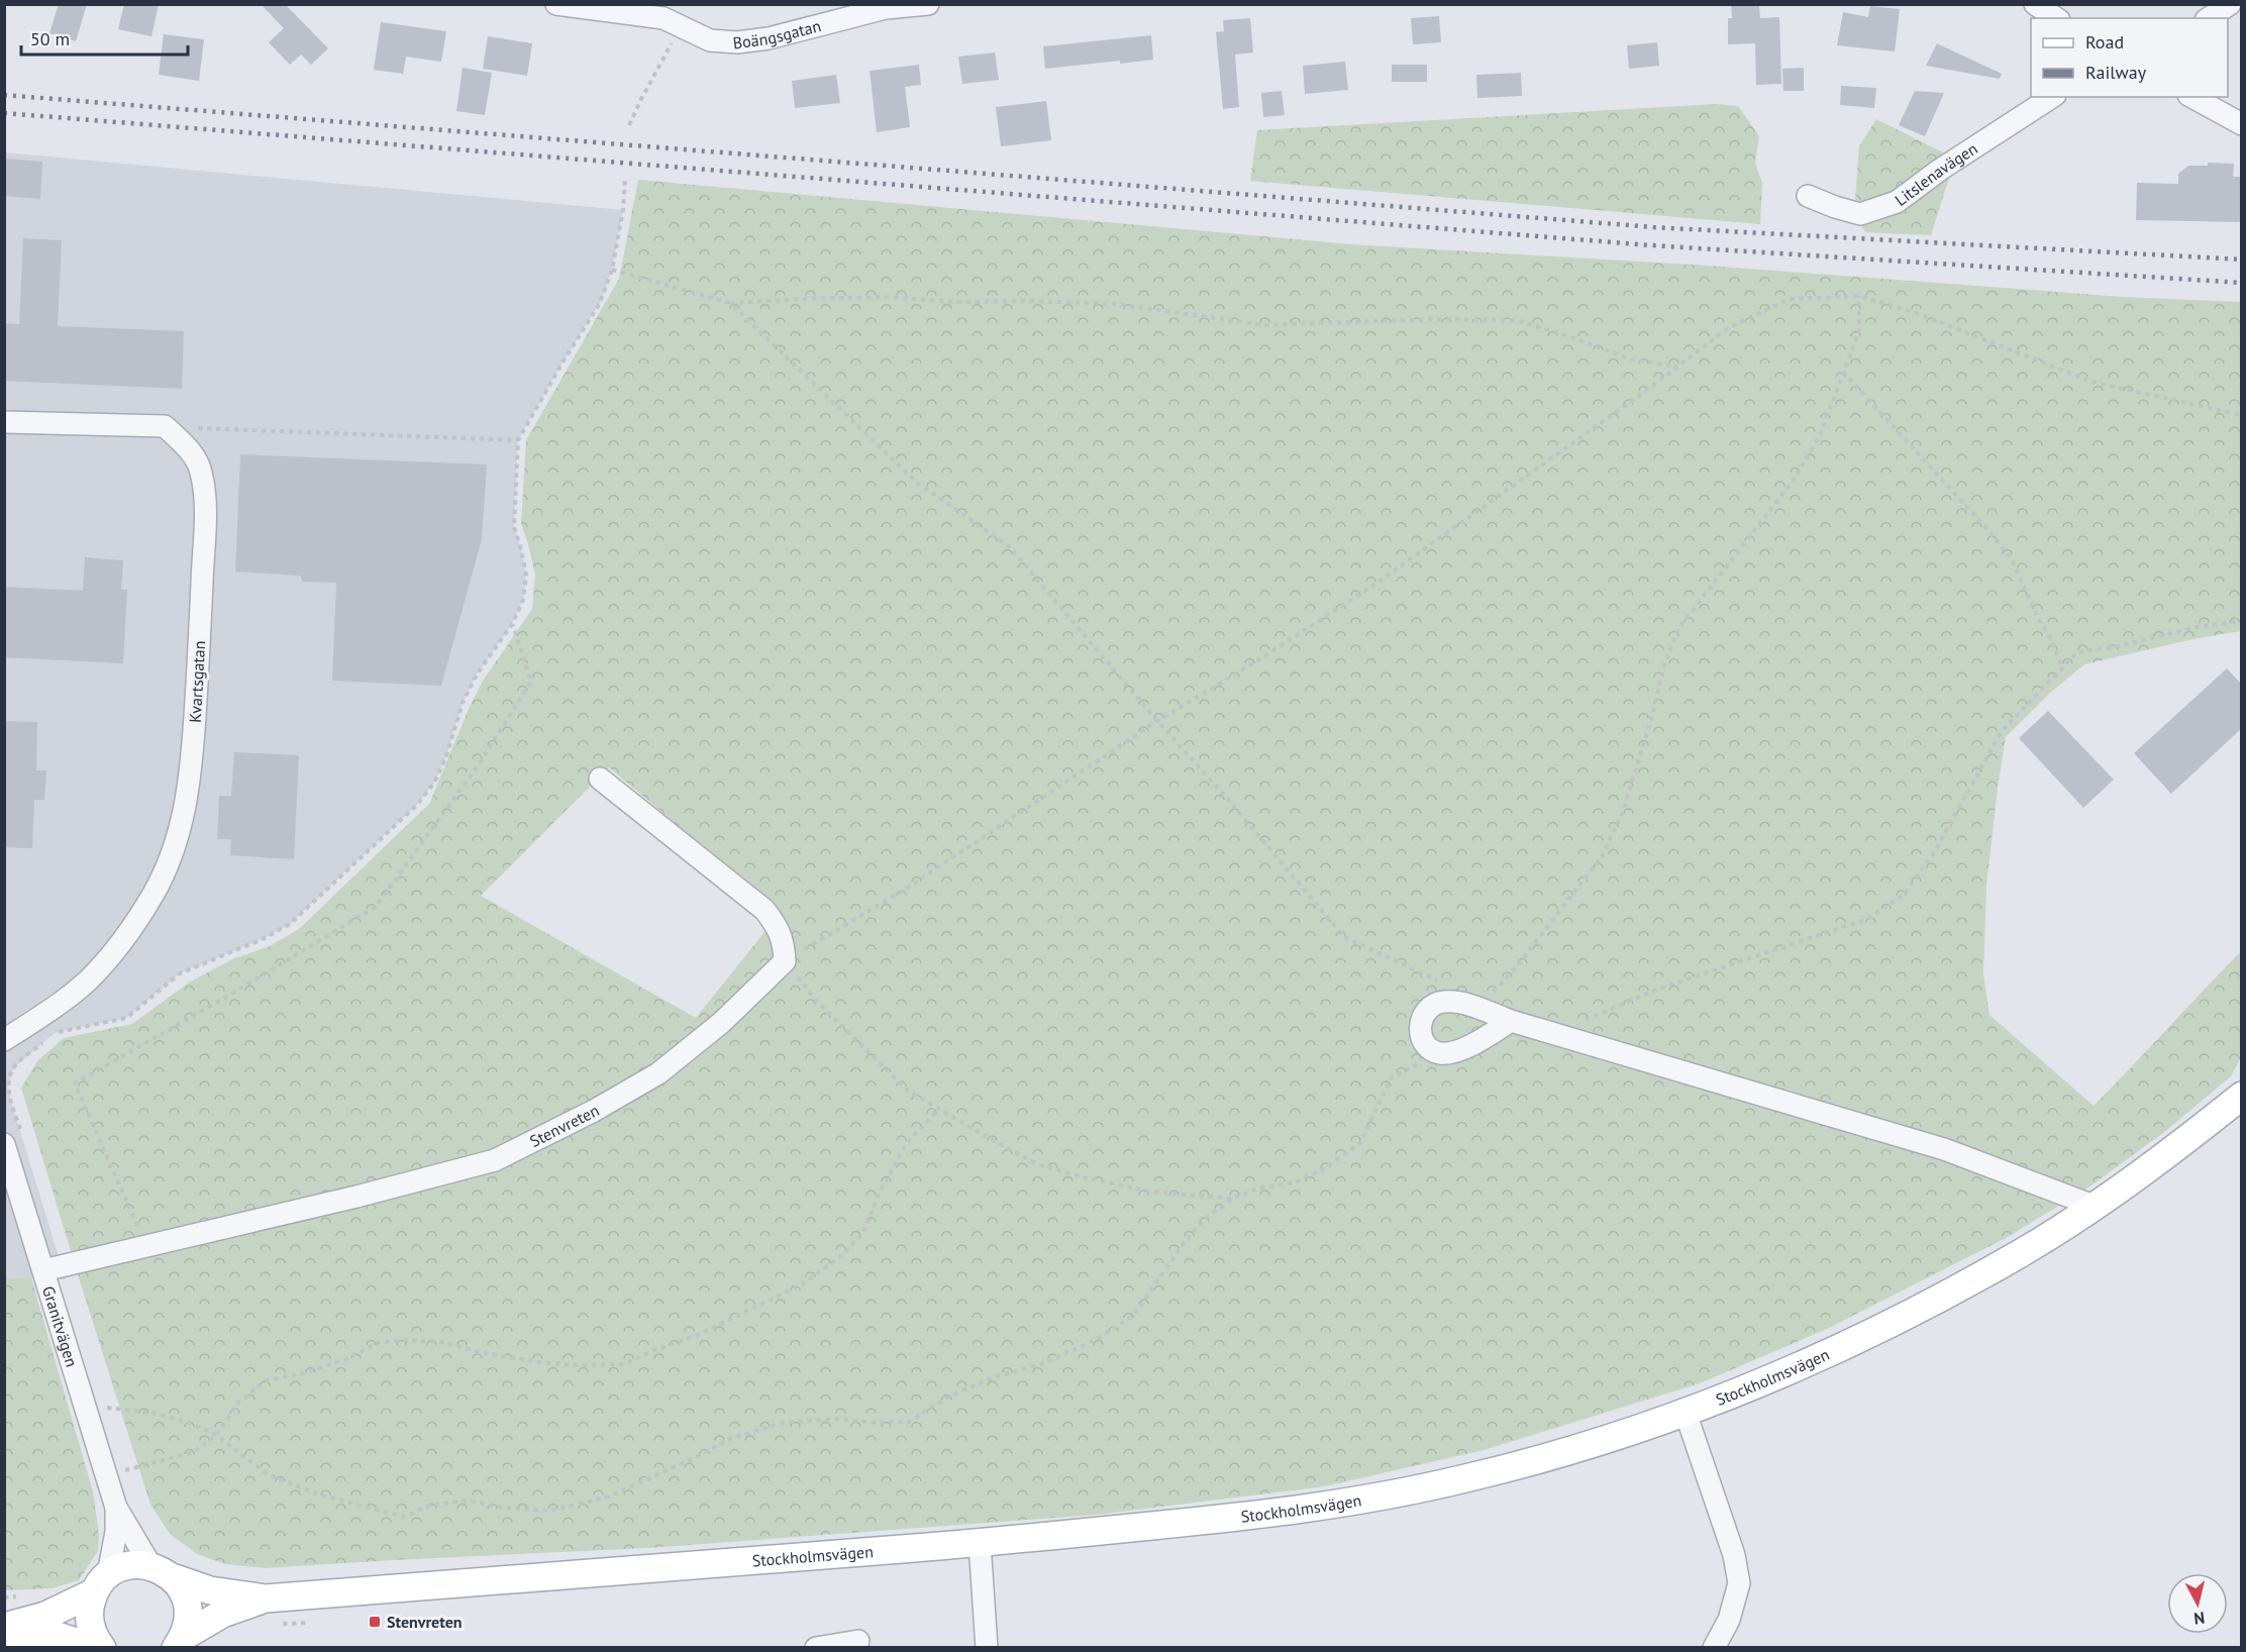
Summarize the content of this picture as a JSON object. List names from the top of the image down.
{
  "streets": {
    "main road": ["Stockholmsvägen"],
    "street": [
      "Boängsgatan",
      "Litslenavägen",
      "Kvartsgatan",
      "Stenvreten",
      "Granitvägen"
    ]
  },
  "crossings": [
    ["Stenvreten", "Granitvägen"],
    ["Granitvägen", "Stockholmsvägen"]
  ],
  "places": {
    "transit": ["Stenvreten"]
  },
  "legend": ["Road", "Railway"],
  "scale_bar": "50 m",
  "north": "bottom"
}
